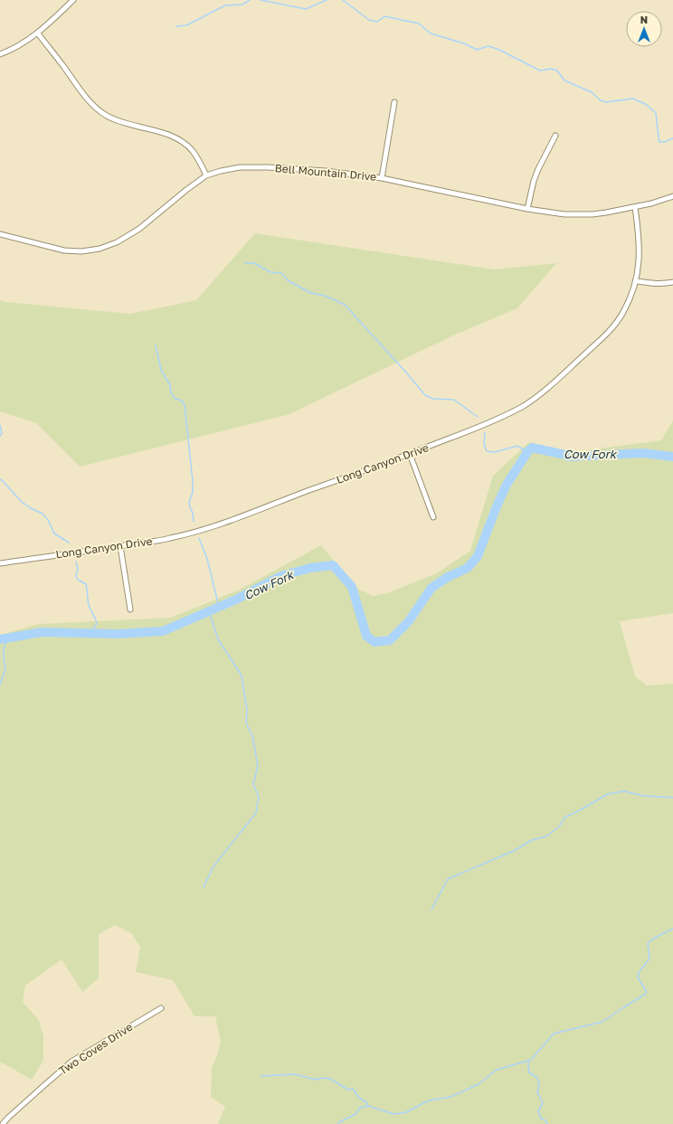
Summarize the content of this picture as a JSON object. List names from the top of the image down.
{
  "streets": {
    "street": ["Bell Mountain Drive", "Long Canyon Drive", "Two Coves Drive"]
  },
  "crossings": [
    ["Bell Mountain Drive", "Long Canyon Drive"]
  ],
  "water": ["Cow Fork"],
  "north": "top"
}
